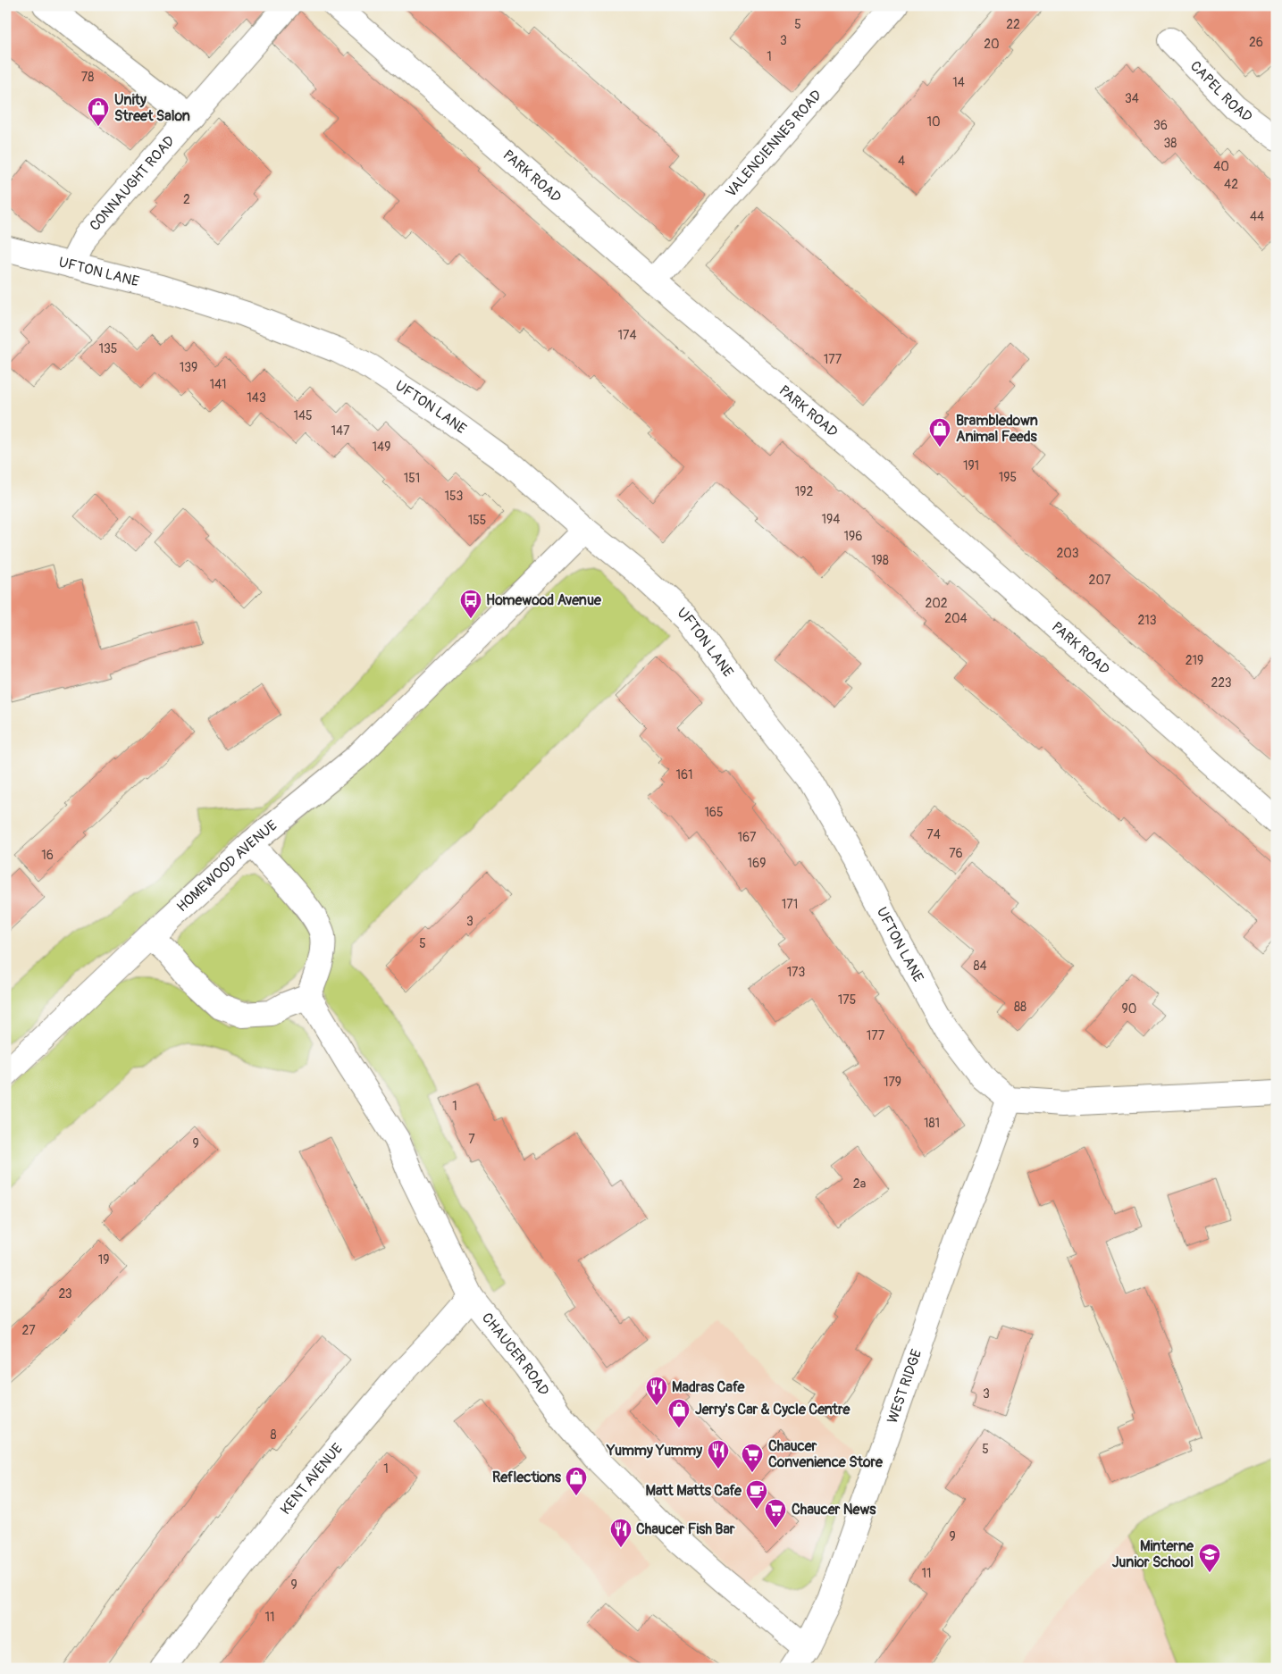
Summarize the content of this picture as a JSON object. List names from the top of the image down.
{
  "streets": {
    "street": [
      "CAPEL ROAD",
      "VALENCIENNES ROAD",
      "PARK ROAD",
      "CONNAUGHT ROAD",
      "UFTON LANE",
      "HOMEWOOD AVENUE",
      "CHAUCER ROAD",
      "WEST RIDGE",
      "KENT AVENUE"
    ]
  },
  "crossings": [
    ["VALENCIENNES ROAD", "PARK ROAD"],
    ["CONNAUGHT ROAD", "UFTON LANE"],
    ["UFTON LANE", "HOMEWOOD AVENUE"],
    ["UFTON LANE", "WEST RIDGE"],
    ["CHAUCER ROAD", "WEST RIDGE"],
    ["CHAUCER ROAD", "KENT AVENUE"]
  ],
  "places": {
    "shop": [
      "Unity Street Salon",
      "Brambledown Animal Feeds",
      "Jerry's Car & Cycle Centre",
      "Reflections"
    ],
    "bus stop": ["Homewood Avenue"],
    "restaurant": ["Madras Cafe", "Yummy Yummy", "Chaucer Fish Bar"],
    "supermarket": ["Chaucer Convenience Store", "Chaucer News"],
    "cafe": ["Matt Matts Cafe"],
    "school or university": ["Minterne Junior School"]
  },
  "house_numbers": [
    "5",
    "22",
    "3",
    "26",
    "20",
    "1",
    "78",
    "14",
    "34",
    "10",
    "36",
    "38",
    "4",
    "40",
    "42",
    "2",
    "44",
    "174",
    "135",
    "177",
    "139",
    "141",
    "143",
    "145",
    "147",
    "149",
    "191",
    "195",
    "151",
    "192",
    "153",
    "194",
    "155",
    "196",
    "203",
    "198",
    "207",
    "202",
    "204",
    "213",
    "219",
    "223",
    "161",
    "165",
    "74",
    "167",
    "76",
    "16",
    "169",
    "171",
    "3",
    "5",
    "84",
    "173",
    "175",
    "88",
    "90",
    "177",
    "179",
    "1",
    "181",
    "7",
    "9",
    "2a",
    "19",
    "23",
    "27",
    "3",
    "8",
    "5",
    "1",
    "9",
    "11",
    "9",
    "11"
  ]
}
